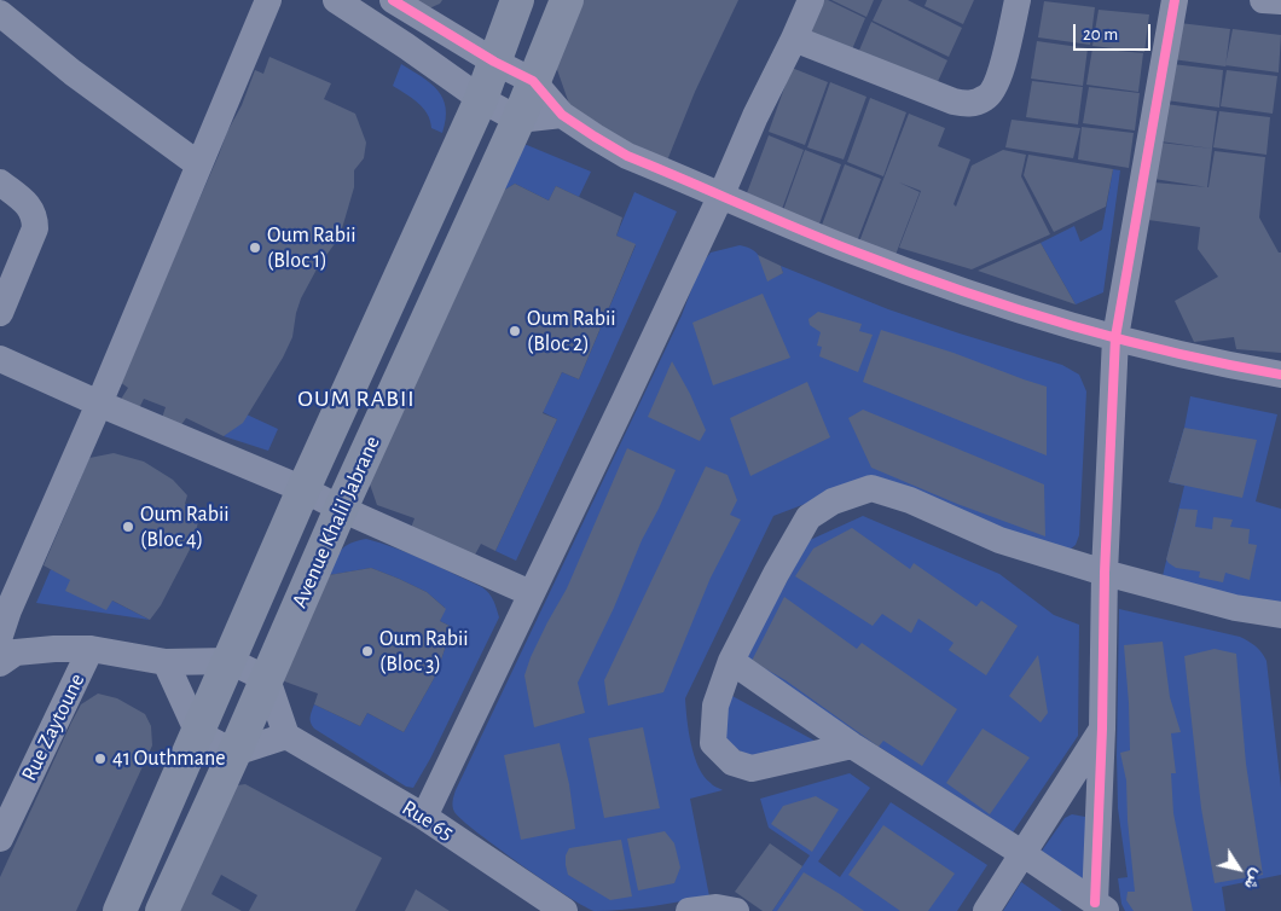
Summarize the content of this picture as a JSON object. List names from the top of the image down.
{
  "streets": {
    "main road": ["Avenue Khalil Jabrane"],
    "street": ["Rue Zaytoune", "Rue 65"]
  },
  "districts": ["OUM RABII"],
  "places": [
    "Oum Rabii (Bloc 1)",
    "Oum Rabii (Bloc 2)",
    "Oum Rabii (Bloc 4)",
    "Oum Rabii (Bloc 3)",
    "41 Outhmane"
  ],
  "scale_bar": "20 m",
  "north": "bottom right"
}
